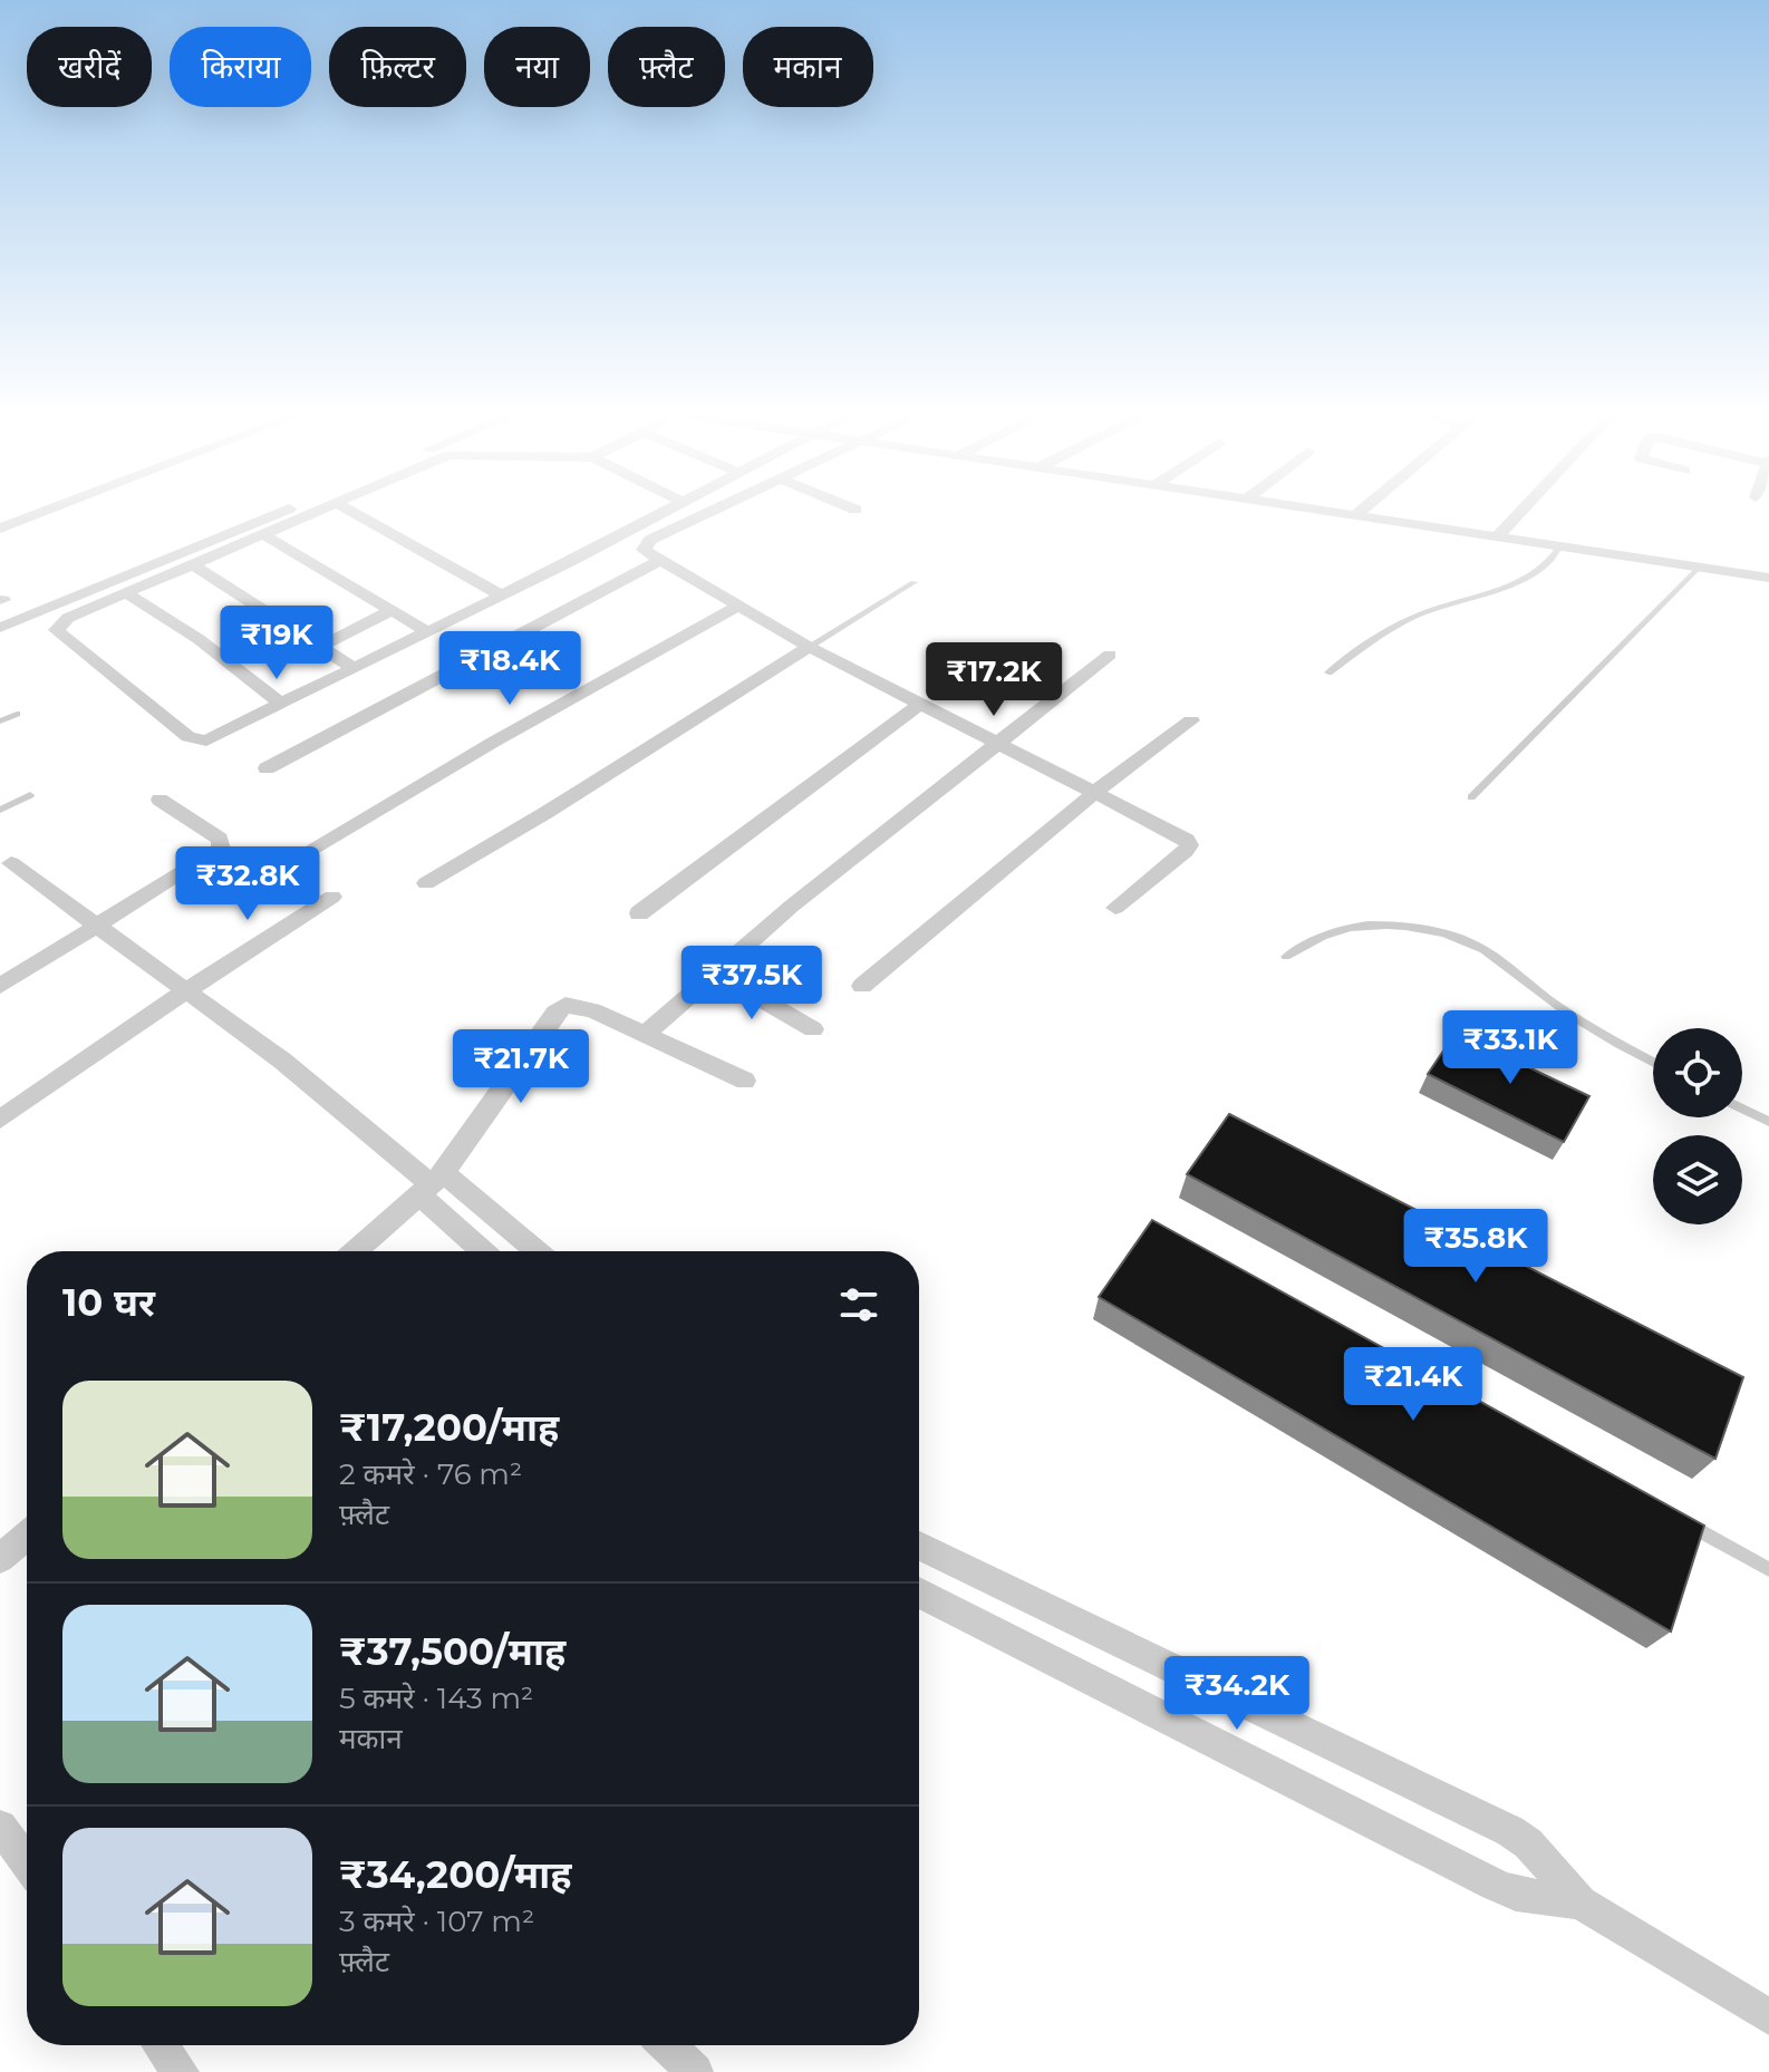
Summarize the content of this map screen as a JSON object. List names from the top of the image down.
{
  "page": {
    "chip": [
      "खरीदें",
      "किराया",
      "फ़िल्टर",
      "नया",
      "फ़्लैट",
      "मकान"
    ],
    "price": [
      "₹19K",
      "₹18.4K",
      "₹17.2K",
      "₹32.8K",
      "₹37.5K",
      "₹33.1K",
      "₹21.7K",
      "₹35.8K",
      "₹21.4K",
      "₹34.2K"
    ],
    "heading": "10 घर",
    "list": [
      {
        "name": "₹17,200/माह",
        "note": "2 कमरे · 76 m² · फ़्लैट"
      },
      {
        "name": "₹37,500/माह",
        "note": "5 कमरे · 143 m² · मकान"
      },
      {
        "name": "₹34,200/माह",
        "note": "3 कमरे · 107 m² · फ़्लैट"
      }
    ]
  }
}
